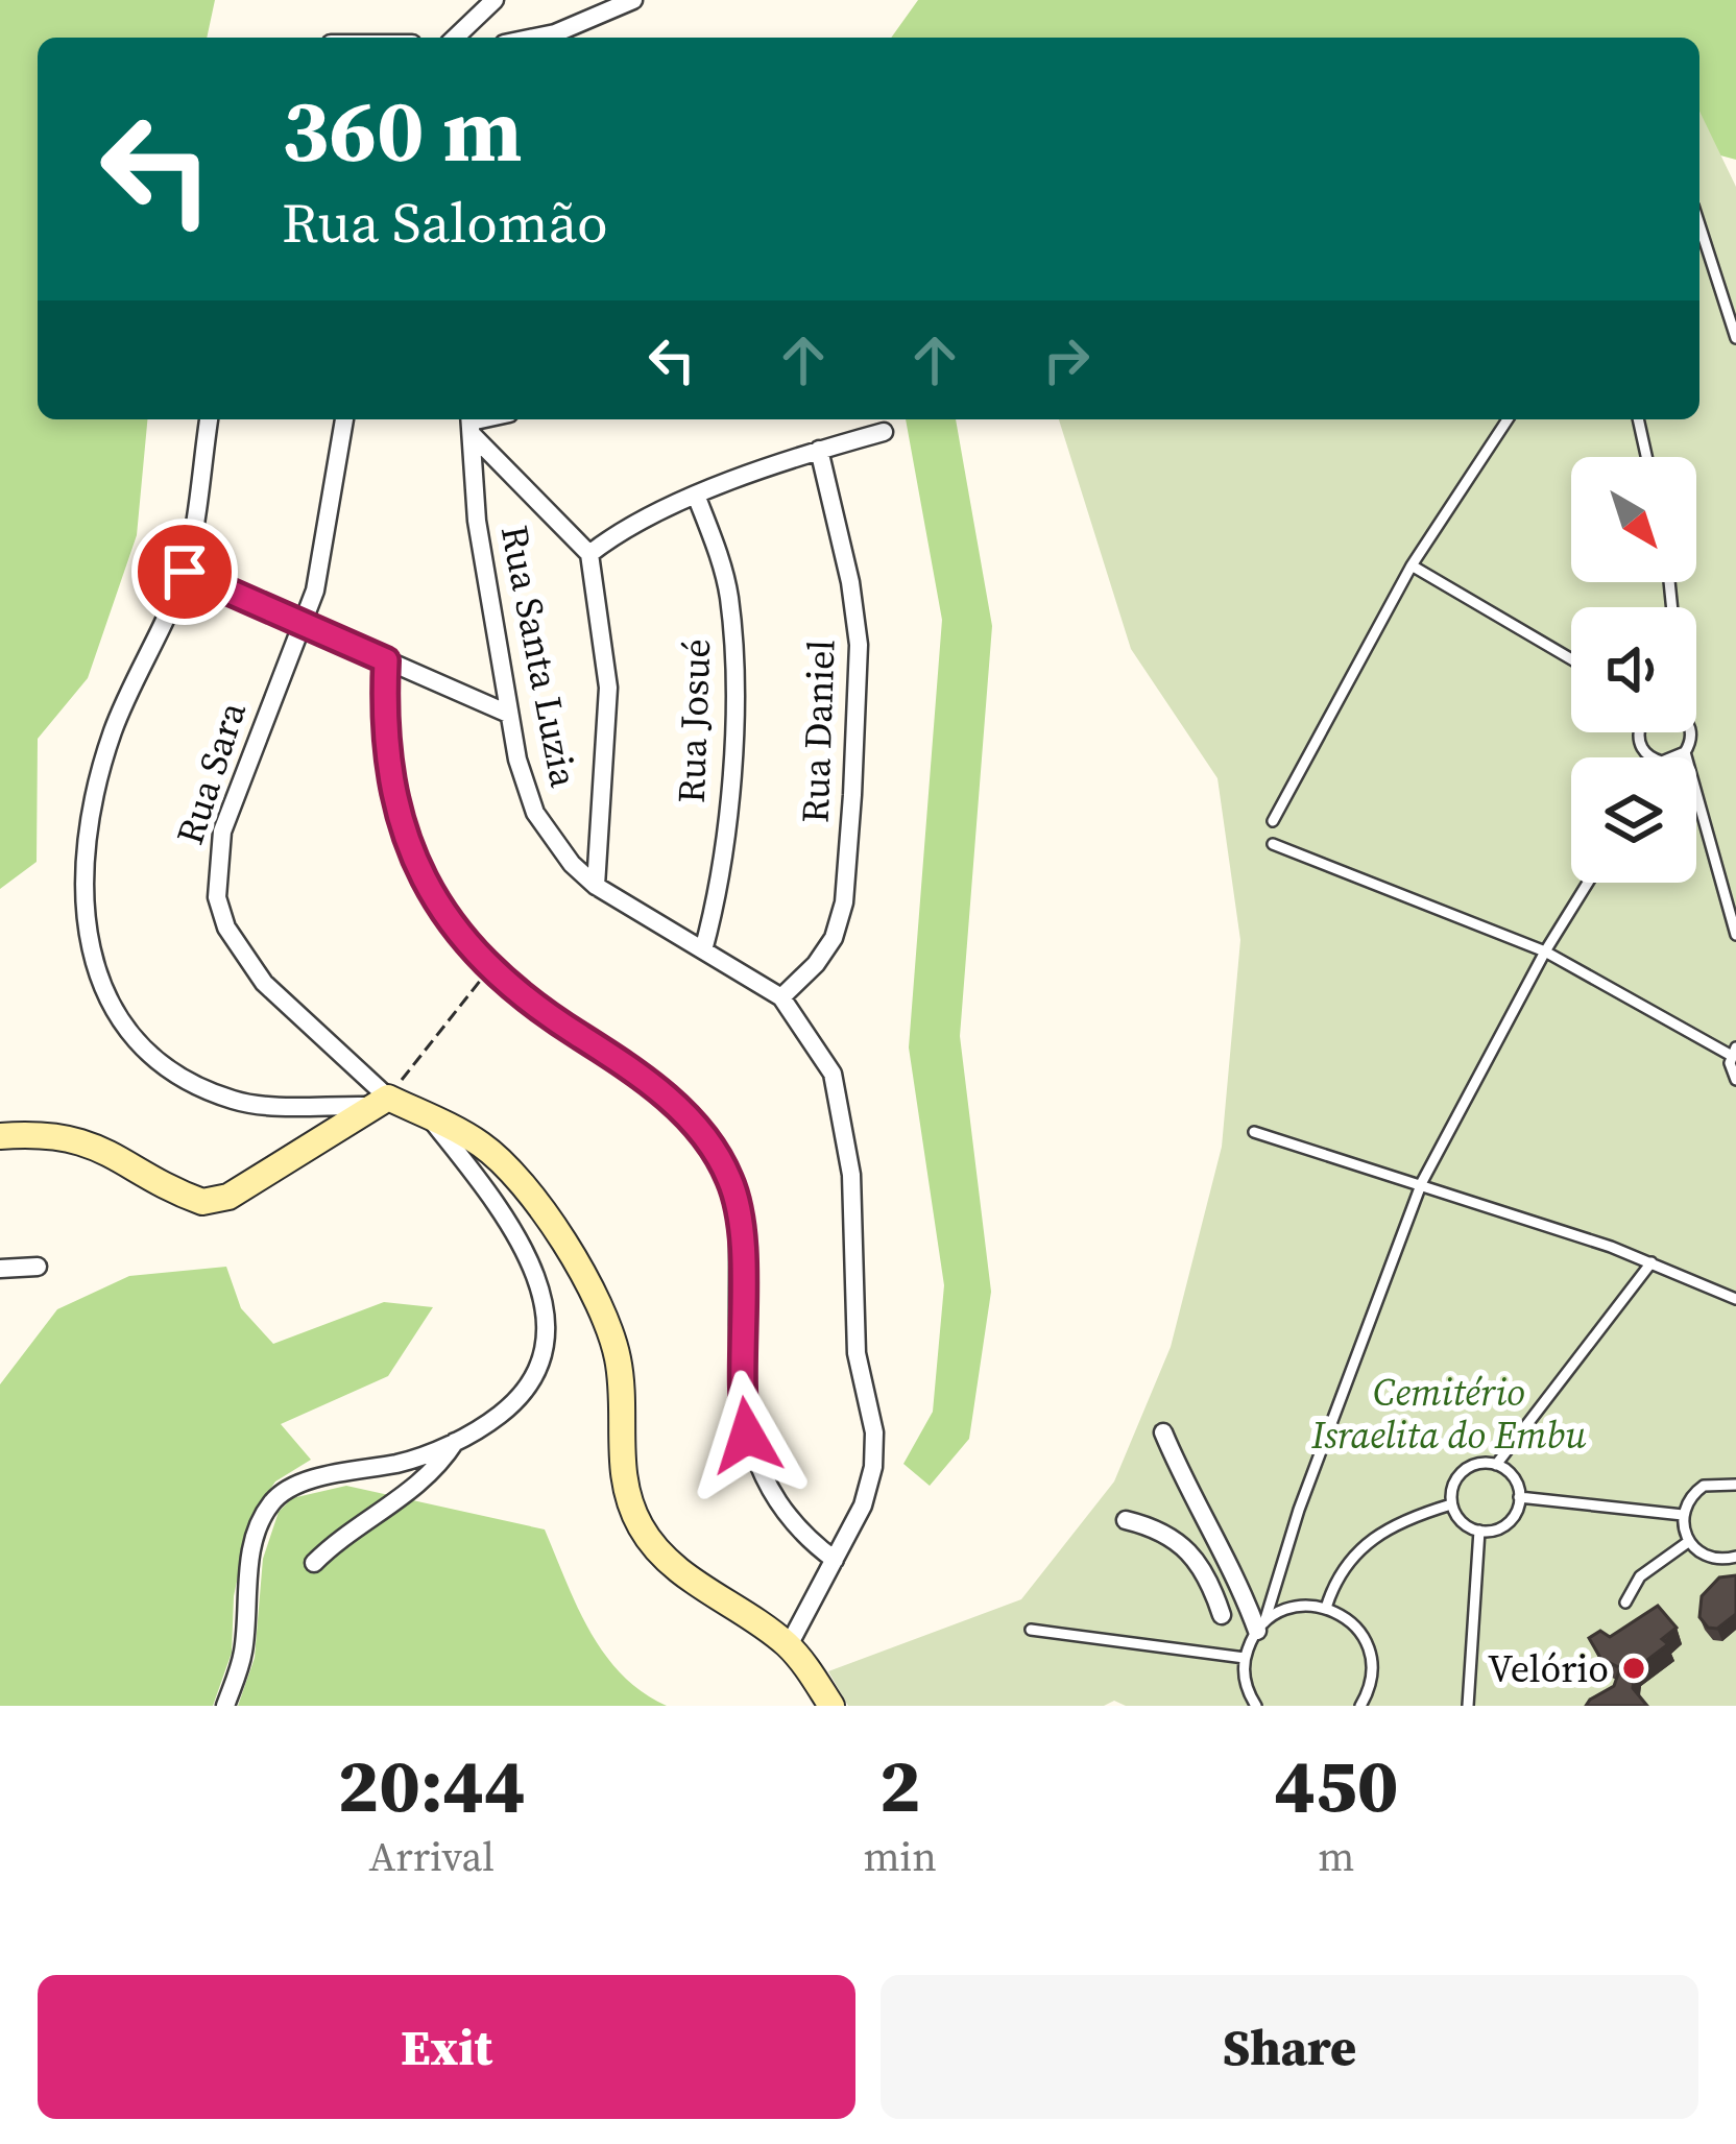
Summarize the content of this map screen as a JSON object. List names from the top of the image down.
{
  "streets": {
    "street": [
      "Rua Santa Luzia",
      "Rua Josué",
      "Rua Daniel",
      "Rua Sara"
    ]
  },
  "crossings": [
    ["Rua Santa Luzia", "Rua Josué"],
    ["Rua Santa Luzia", "Rua Daniel"]
  ],
  "parks": ["Cemitério Israelita do Embu"],
  "places": ["Velório"],
  "north": "bottom right",
  "page": {
    "turn": ["360 m", "Rua Salomão"],
    "eta": [
      "20:44",
      "Arrival",
      "2",
      "min",
      "450",
      "m"
    ],
    "buttons": ["Exit", "Share"]
  }
}
